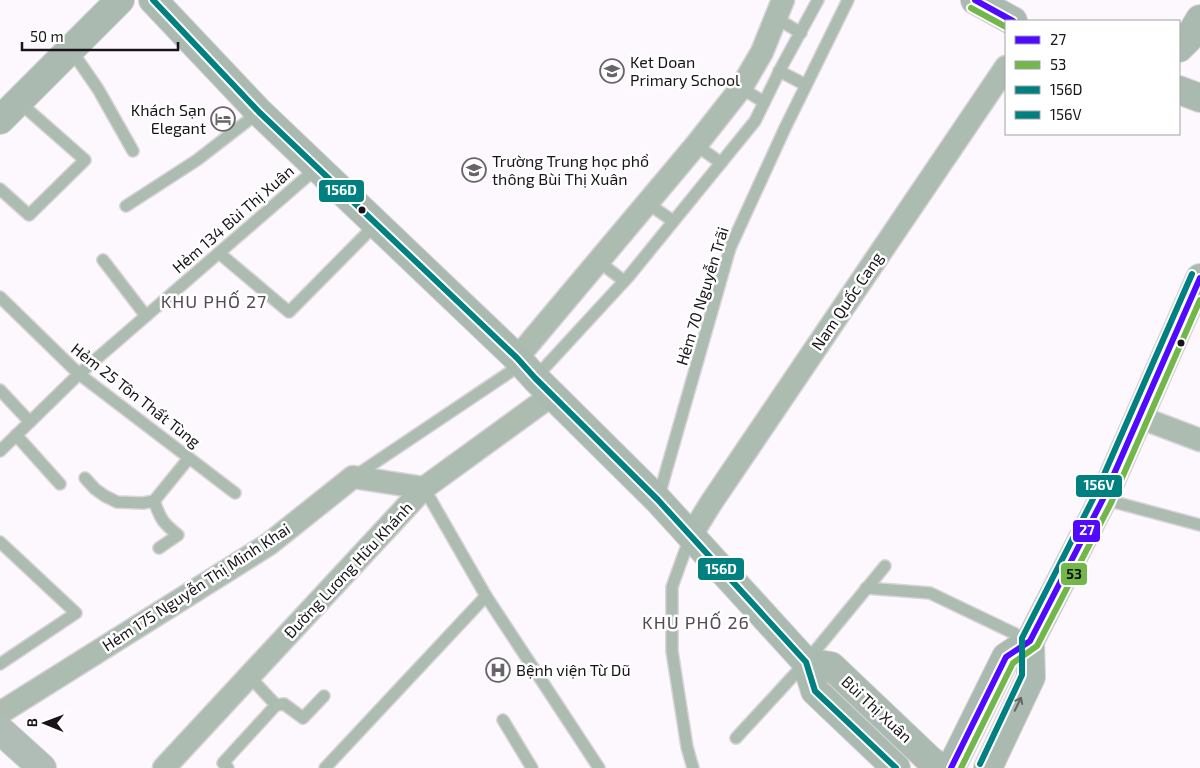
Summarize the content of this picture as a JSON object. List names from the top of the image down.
{
  "streets": {
    "street": [
      "Nam Quốc Cang",
      "Đường Lương Hữu Khánh",
      "Hẻm 175 Nguyễn Thị Minh Khai",
      "Bùi Thị Xuân"
    ],
    "lane": ["Hẻm 134 Bùi Thị Xuân", "Hẻm 70 Nguyễn Trãi", "Hẻm 25 Tôn Thất Tùng"]
  },
  "crossings": [
    ["Hẻm 134 Bùi Thị Xuân", "Hẻm 25 Tôn Thất Tùng"],
    ["Hẻm 134 Bùi Thị Xuân", "Bùi Thị Xuân"],
    ["Hẻm 70 Nguyễn Trãi", "Bùi Thị Xuân"],
    ["Nam Quốc Cang", "Bùi Thị Xuân"],
    ["Đường Lương Hữu Khánh", "Bùi Thị Xuân"]
  ],
  "districts": ["KHU PHỐ 27", "KHU PHỐ 26"],
  "places": {
    "school or university": ["Ket Doan Primary School", "Trường Trung học phổ thông Bùi Thị Xuân"],
    "hotel": ["Khách Sạn Elegant"],
    "hospital": ["Bệnh viện Từ Dũ"]
  },
  "lines": [
    "transit line 27",
    "transit line 156D",
    "transit line 53",
    "transit line 156V"
  ],
  "legend": [
    "27",
    "53",
    "156D",
    "156V"
  ],
  "scale_bar": "50 m",
  "north": "left"
}
